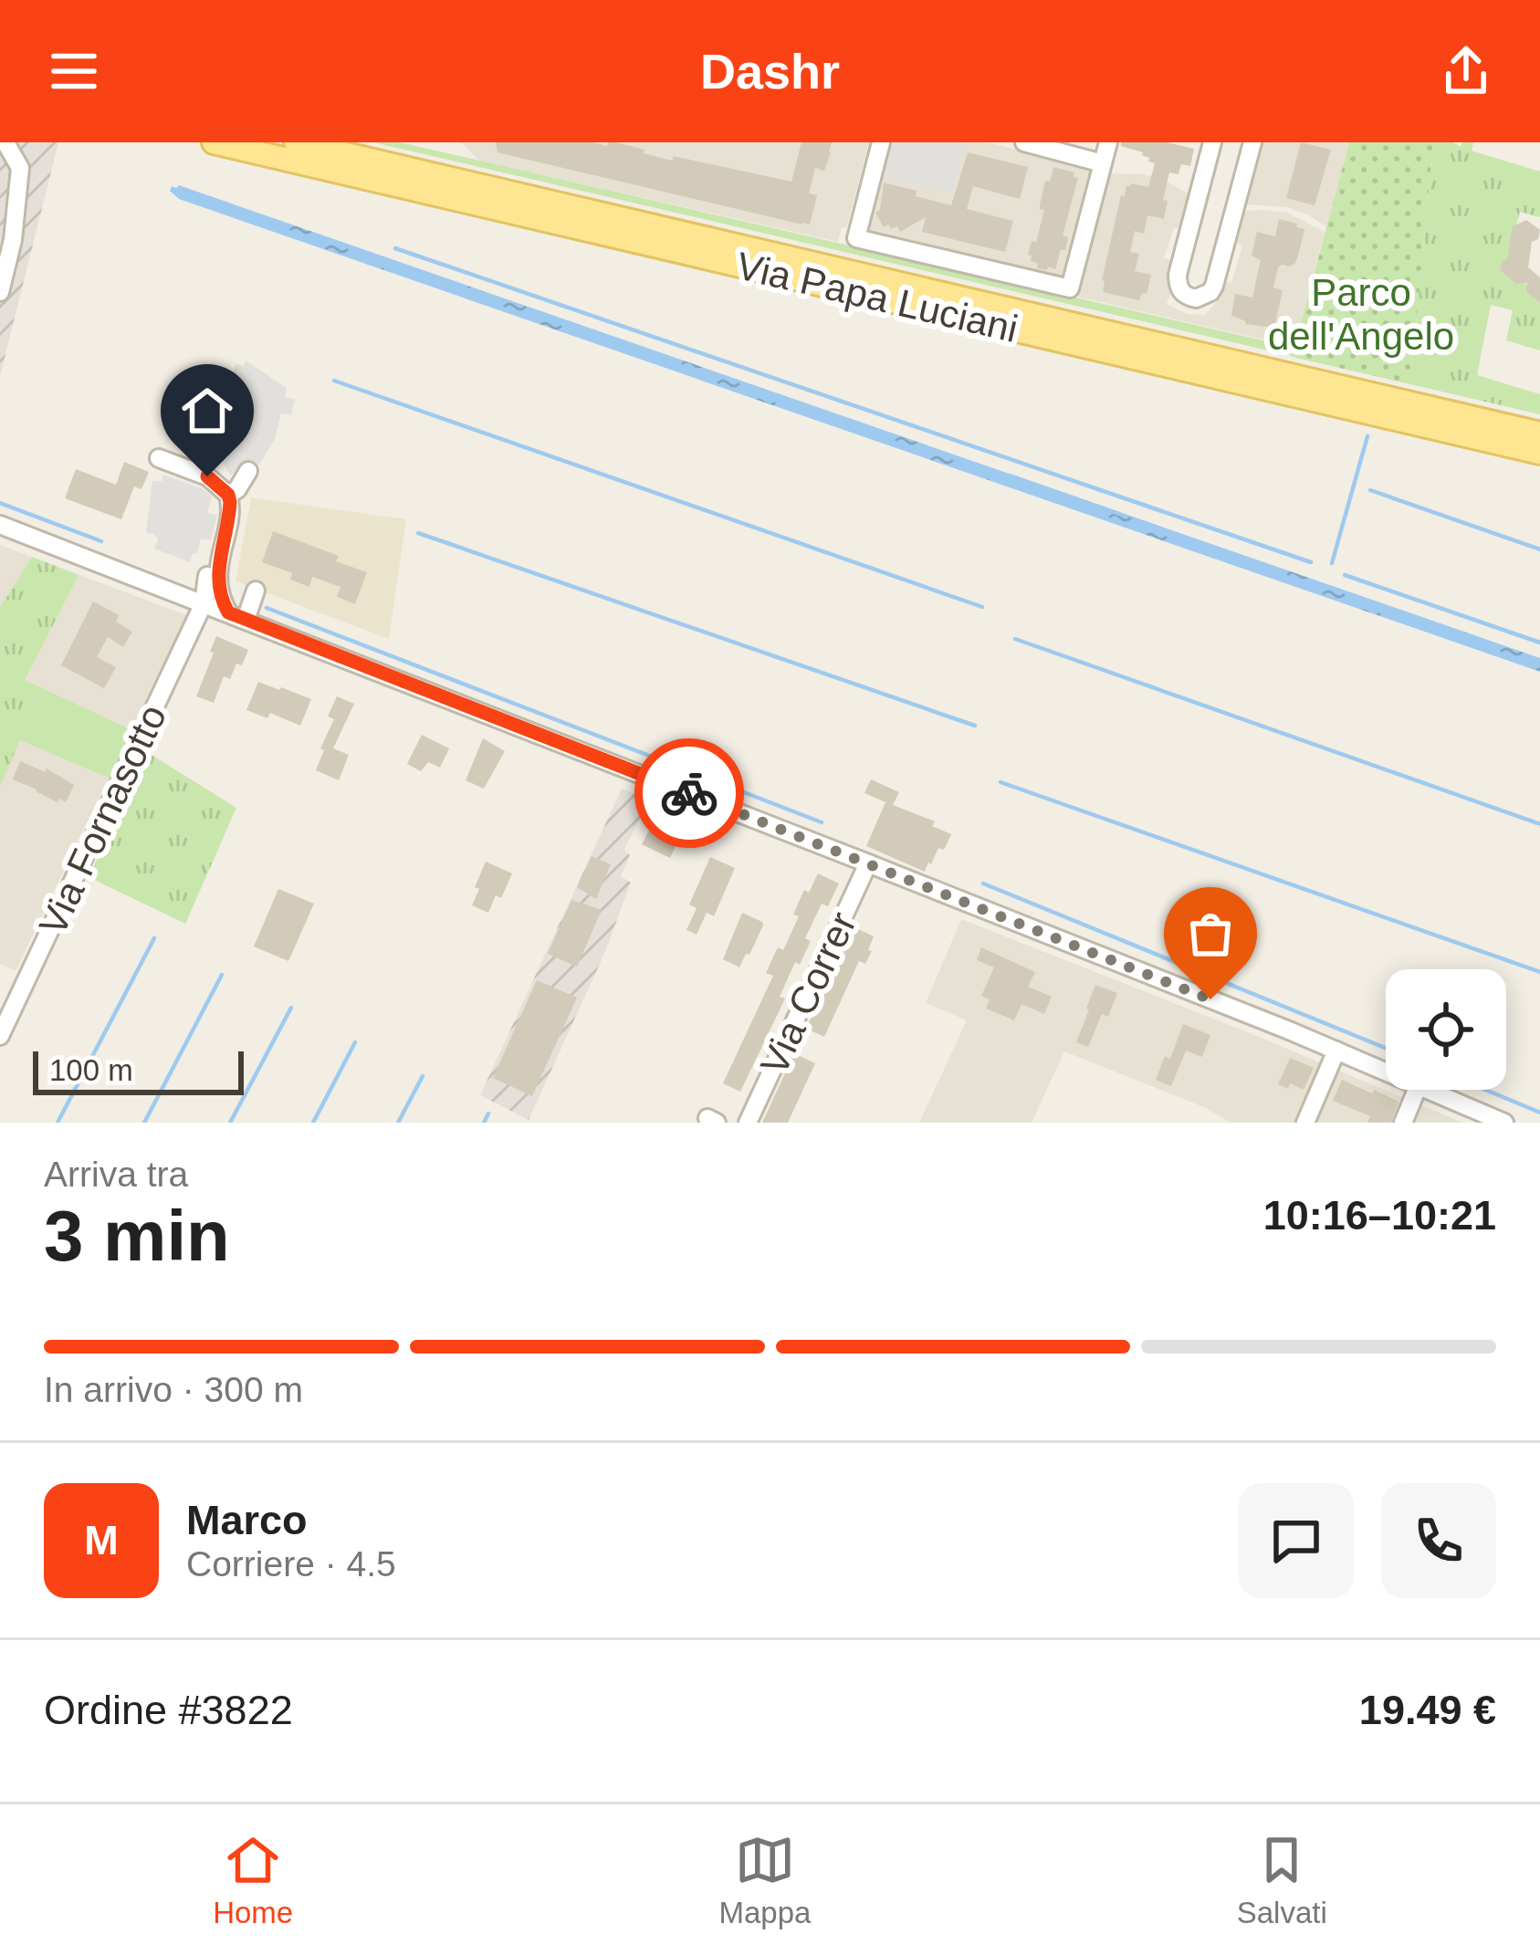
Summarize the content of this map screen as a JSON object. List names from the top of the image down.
{
  "streets": {
    "main road": ["Via Papa Luciani"],
    "street": ["Via Fornasotto", "Via Correr"]
  },
  "parks": ["Parco dell'Angelo"],
  "scale_bar": "100 m",
  "page": {
    "header": "Dashr",
    "scale": "100 m",
    "heading": ["3 min", "Arriva tra", "10:16–10:21"],
    "panel": [
      "Marco",
      "Corriere · 4.5",
      "Ordine #3822",
      "19.49 €"
    ],
    "bar": "In arrivo · 300 m",
    "round": "M",
    "tabs": ["Home", "Mappa", "Salvati"]
  }
}
